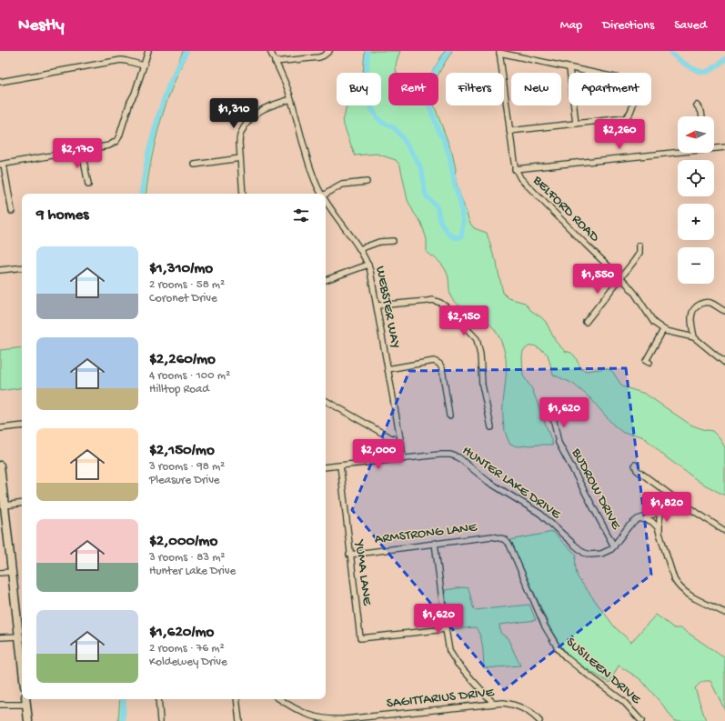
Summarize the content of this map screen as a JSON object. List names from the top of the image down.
{
  "streets": {
    "street": [
      "BELFORD ROAD",
      "WEBSTER WAY",
      "HUNTER LAKE DRIVE",
      "BUDROW DRIVE",
      "ARMSTRONG LANE",
      "YUMA LANE",
      "SUSILEEN DRIVE",
      "SAGITTARIUS DRIVE"
    ]
  },
  "crossings": [
    ["WEBSTER WAY", "HUNTER LAKE DRIVE"],
    ["HUNTER LAKE DRIVE", "BUDROW DRIVE"],
    ["HUNTER LAKE DRIVE", "YUMA LANE"],
    ["ARMSTRONG LANE", "YUMA LANE"],
    ["ARMSTRONG LANE", "SUSILEEN DRIVE"]
  ],
  "north": "left",
  "page": {
    "header": "Nestly",
    "nav": ["Map", "Directions", "Saved"],
    "chip": [
      "Buy",
      "Rent",
      "Filters",
      "New",
      "Apartment"
    ],
    "price": [
      "$1,310",
      "$2,260",
      "$2,170",
      "$1,550",
      "$2,150",
      "$1,620",
      "$2,000",
      "$1,820",
      "$1,620"
    ],
    "map_buttons": ["+", "−"],
    "heading": "9 homes",
    "list": [
      {
        "name": "$1,310/mo",
        "note": "2 rooms · 58 m² · Coronet Drive"
      },
      {
        "name": "$2,260/mo",
        "note": "4 rooms · 100 m² · Hilltop Road"
      },
      {
        "name": "$2,150/mo",
        "note": "3 rooms · 98 m² · Pleasure Drive"
      },
      {
        "name": "$2,000/mo",
        "note": "3 rooms · 83 m² · Hunter Lake Drive"
      },
      {
        "name": "$1,620/mo",
        "note": "2 rooms · 76 m² · Koldewey Drive"
      }
    ]
  }
}
